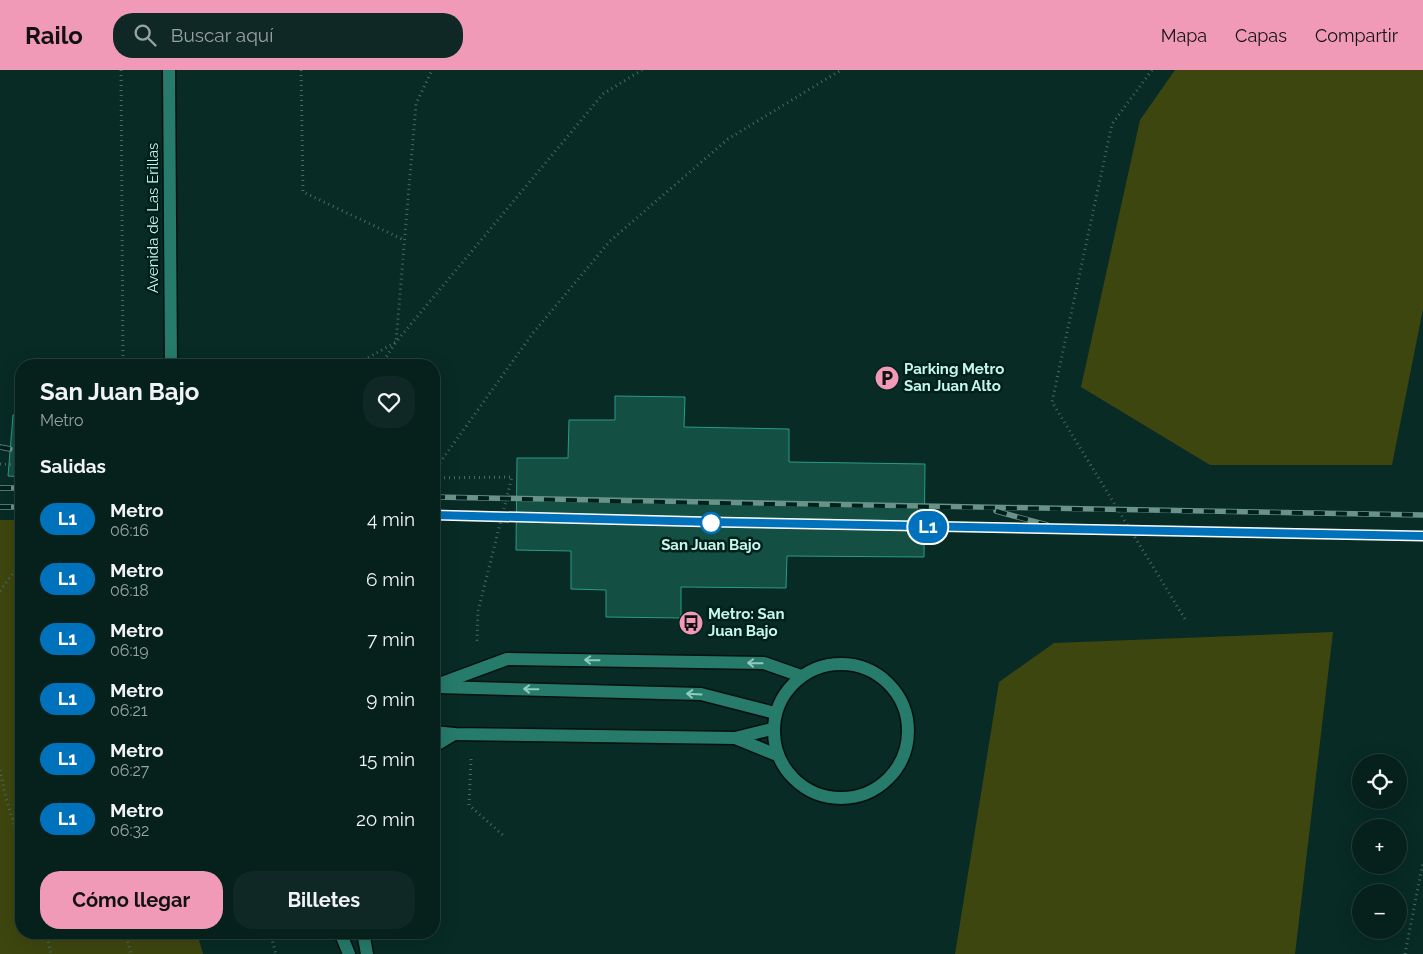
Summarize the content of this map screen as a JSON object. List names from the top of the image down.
{
  "streets": {
    "main road": ["Avenida de Las Erillas"]
  },
  "places": {
    "parking": ["Parking Metro San Juan Alto"],
    "other": ["San Juan Bajo"],
    "bus stop": ["Metro: San Juan Bajo"]
  },
  "lines": ["metro line L1"],
  "page": {
    "header": "Railo",
    "search": "Buscar aquí",
    "nav": ["Mapa", "Capas", "Compartir"],
    "on_map": "L1",
    "heading": [
      ["San Juan Bajo", "Metro"],
      "Salidas"
    ],
    "list": [
      {
        "mark": "L1",
        "name": "Metro",
        "note": "06:16",
        "value": "4 min"
      },
      {
        "mark": "L1",
        "name": "Metro",
        "note": "06:18",
        "value": "6 min"
      },
      {
        "mark": "L1",
        "name": "Metro",
        "note": "06:19",
        "value": "7 min"
      },
      {
        "mark": "L1",
        "name": "Metro",
        "note": "06:21",
        "value": "9 min"
      },
      {
        "mark": "L1",
        "name": "Metro",
        "note": "06:27",
        "value": "15 min"
      },
      {
        "mark": "L1",
        "name": "Metro",
        "note": "06:32",
        "value": "20 min"
      }
    ],
    "map_buttons": ["+", "−"],
    "buttons": ["Cómo llegar", "Billetes"]
  }
}
